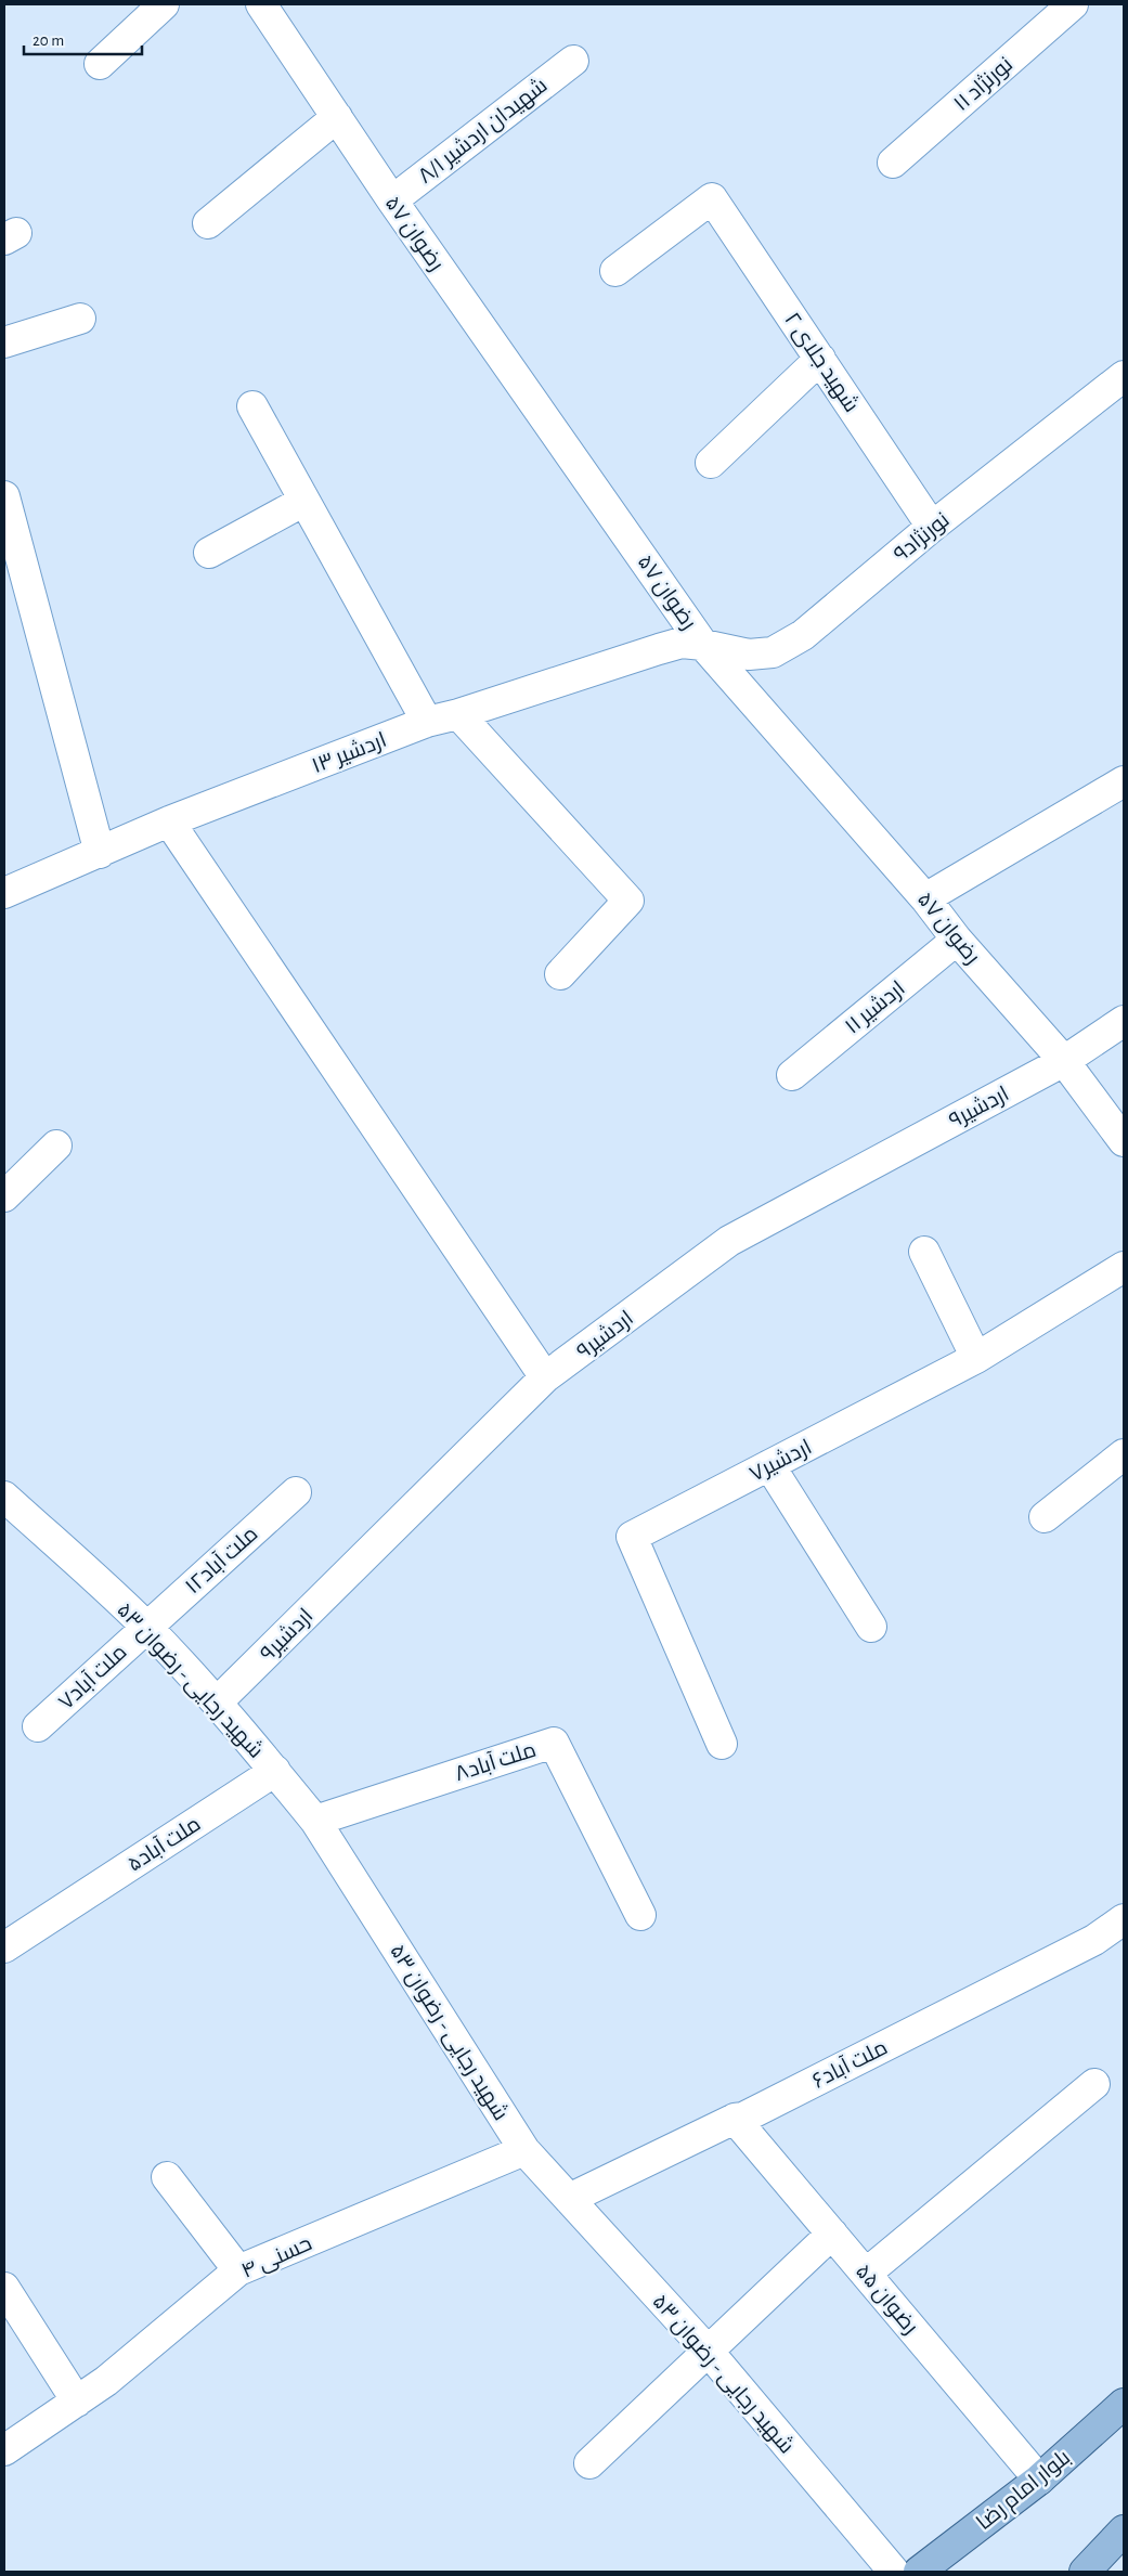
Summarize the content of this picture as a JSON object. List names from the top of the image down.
{
  "streets": {
    "main road": ["بلوار امام رضا"],
    "street": [
      "نورنژاد ۱۱",
      "شهیدان اردشیر ۸/۱",
      "رضوان ۵۷",
      "شهید جلای ۲",
      "نورنژاد۹",
      "اردشیر ۱۳",
      "اردشیر ۱۱",
      "اردشیر۹",
      "اردشیر۷",
      "ملت آباد۱۲",
      "ملت آباد۷",
      "شهید رجایی - رضوان ۵۳",
      "ملت آباد۸",
      "ملت آباد۵",
      "ملت آباد۶",
      "حسنی ۴",
      "رضوان ۵۵"
    ]
  },
  "crossings": [
    ["شهیدان اردشیر ۸/۱", "رضوان ۵۷"],
    ["رضوان ۵۷", "نورنژاد۹"],
    ["رضوان ۵۷", "اردشیر ۱۳"],
    ["رضوان ۵۷", "اردشیر ۱۱"],
    ["رضوان ۵۷", "اردشیر۹"],
    ["شهید جلای ۲", "نورنژاد۹"],
    ["نورنژاد۹", "اردشیر ۱۳"],
    ["اردشیر۹", "شهید رجایی - رضوان ۵۳"],
    ["ملت آباد۱۲", "ملت آباد۷"],
    ["ملت آباد۱۲", "شهید رجایی - رضوان ۵۳"],
    ["ملت آباد۷", "شهید رجایی - رضوان ۵۳"],
    ["شهید رجایی - رضوان ۵۳", "ملت آباد۸"],
    ["شهید رجایی - رضوان ۵۳", "ملت آباد۵"],
    ["شهید رجایی - رضوان ۵۳", "ملت آباد۶"],
    ["شهید رجایی - رضوان ۵۳", "حسنی ۴"],
    ["ملت آباد۶", "رضوان ۵۵"],
    ["رضوان ۵۵", "بلوار امام رضا"]
  ],
  "scale_bar": "20 m"
}
